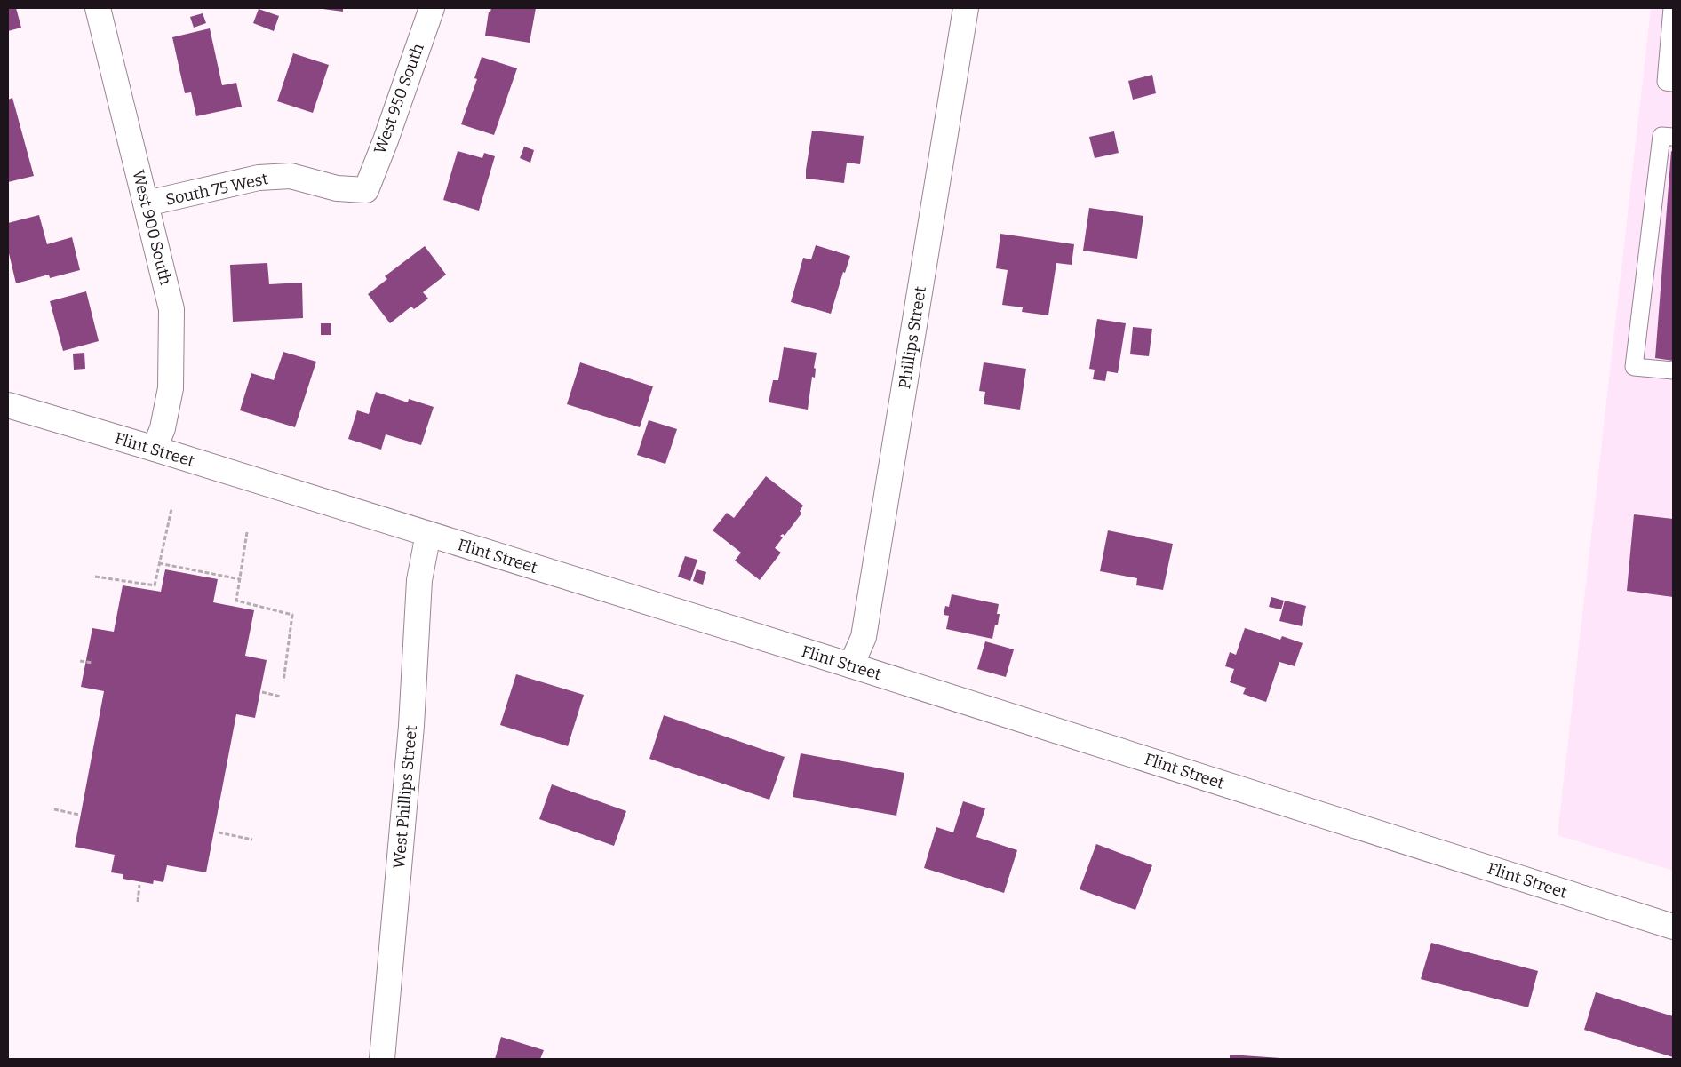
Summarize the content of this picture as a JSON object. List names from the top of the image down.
{
  "streets": {
    "street": [
      "West 950 South",
      "South 75 West",
      "West 900 South",
      "Phillips Street",
      "Flint Street",
      "West Phillips Street"
    ]
  },
  "crossings": [
    ["West 950 South", "South 75 West"],
    ["South 75 West", "West 900 South"],
    ["West 900 South", "Flint Street"],
    ["Phillips Street", "Flint Street"],
    ["Flint Street", "West Phillips Street"]
  ]
}
